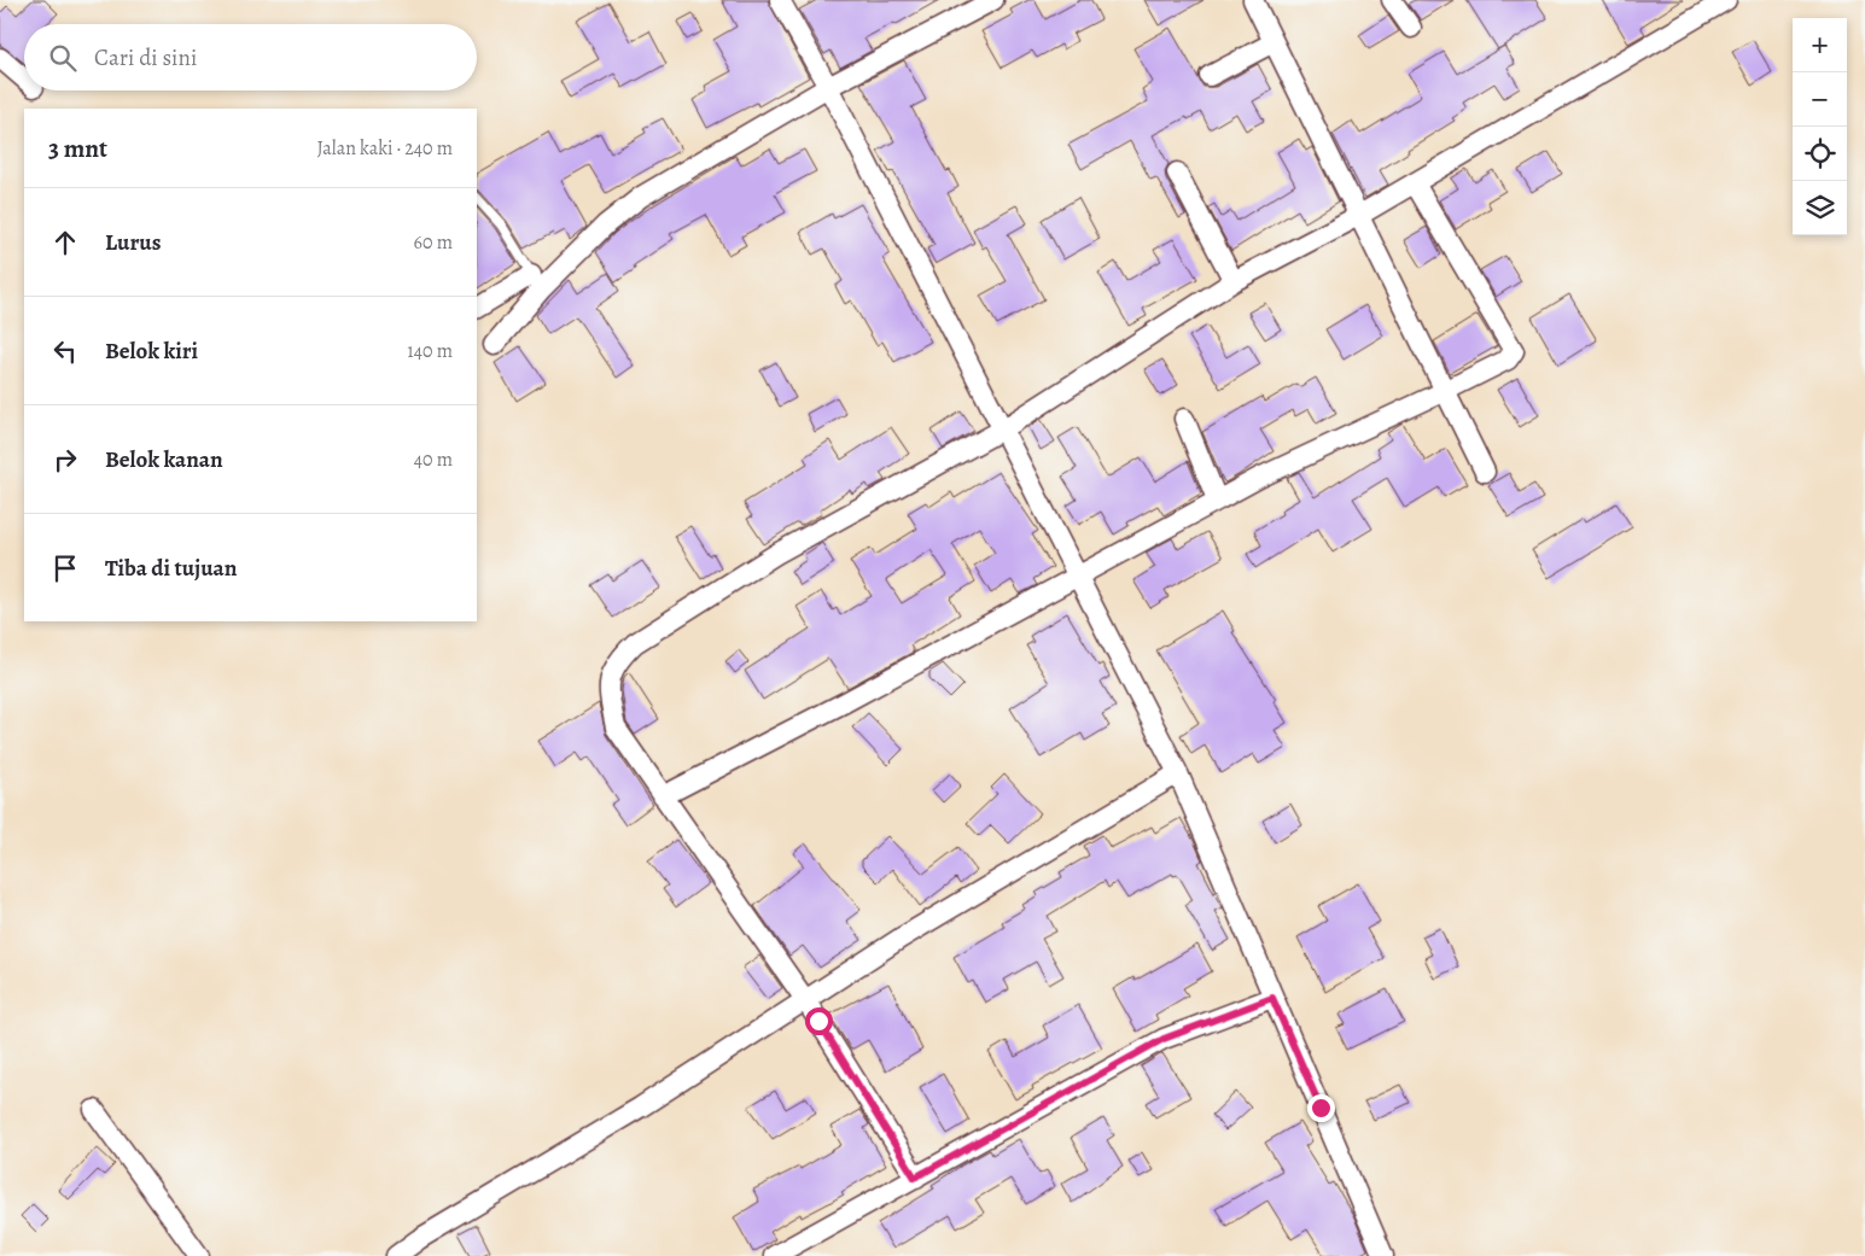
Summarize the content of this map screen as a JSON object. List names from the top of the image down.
{
  "page": {
    "map_buttons": ["+", "−"],
    "search": "Cari di sini",
    "heading": ["3 mnt", "Jalan kaki · 240 m"],
    "list": [
      ["Lurus", "60 m"],
      ["Belok kiri", "140 m"],
      ["Belok kanan", "40 m"],
      "Tiba di tujuan"
    ]
  }
}
